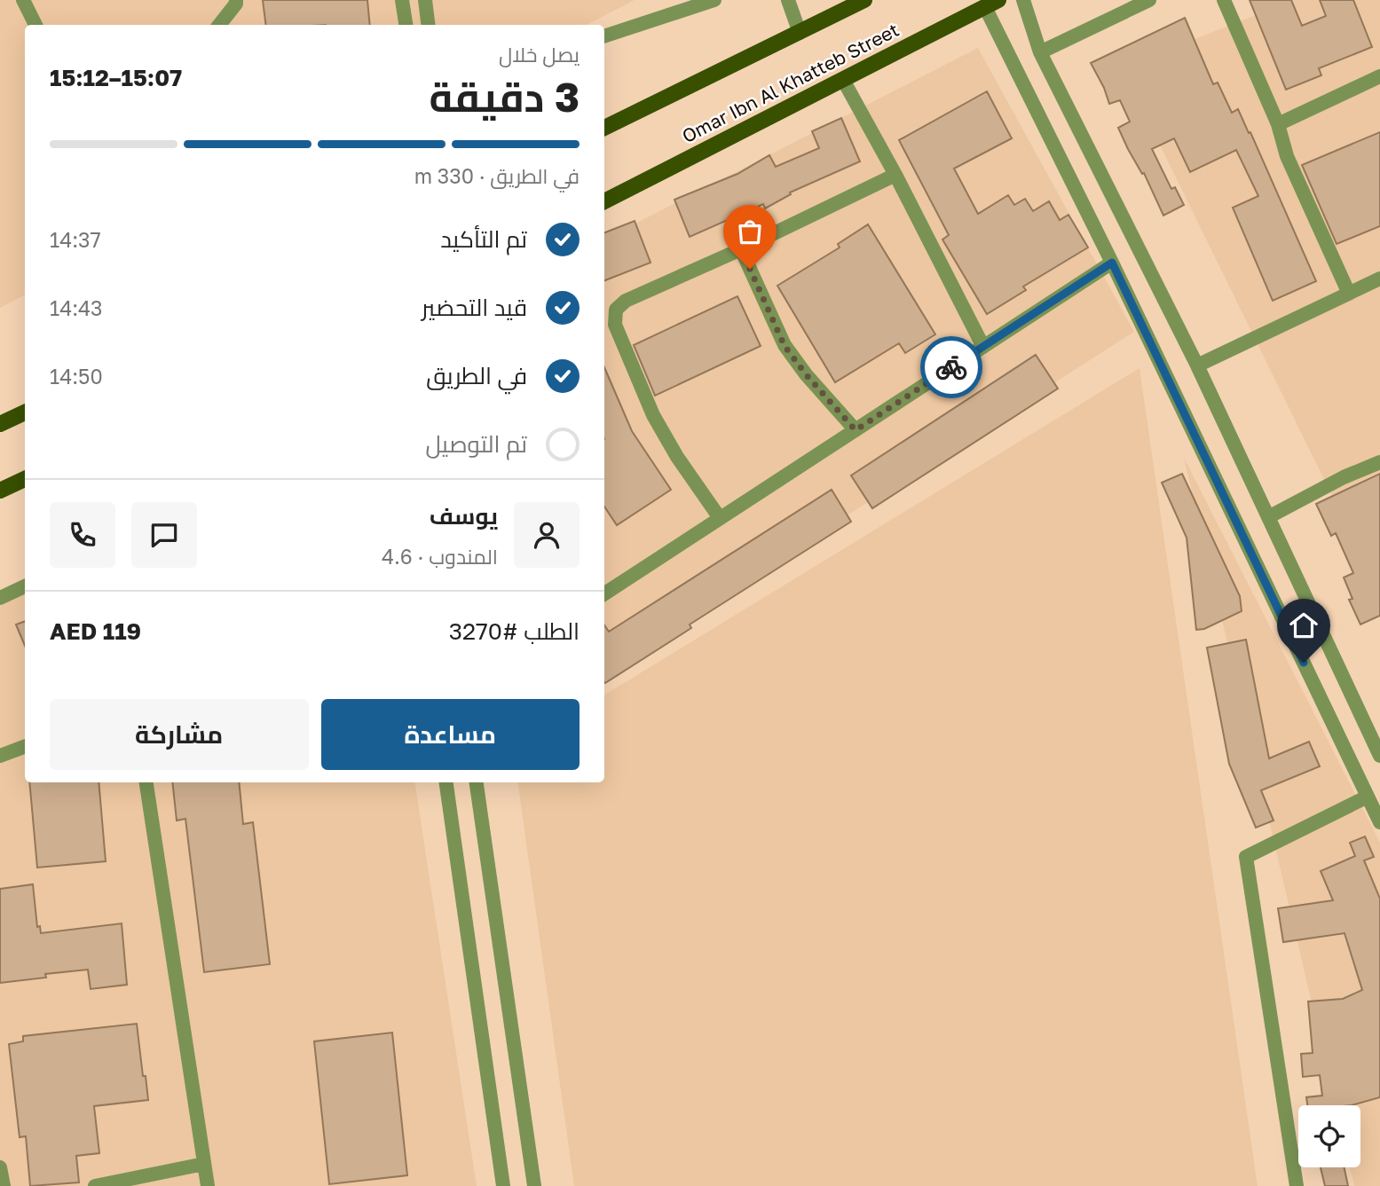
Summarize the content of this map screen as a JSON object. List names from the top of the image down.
{
  "streets": {
    "main road": ["Omar Ibn Al Khatteb Street"]
  },
  "page": {
    "heading": ["3 دقيقة", "يصل خلال", "15:07–15:12"],
    "panel": [
      "يوسف",
      "المندوب · 4.6",
      "الطلب #3270",
      "AED 119"
    ],
    "bar": "في الطريق · 330 m",
    "list": [
      ["تم التأكيد", "14:37"],
      ["قيد التحضير", "14:43"],
      ["في الطريق", "14:50"],
      "تم التوصيل"
    ],
    "buttons": ["مساعدة", "مشاركة"]
  }
}
